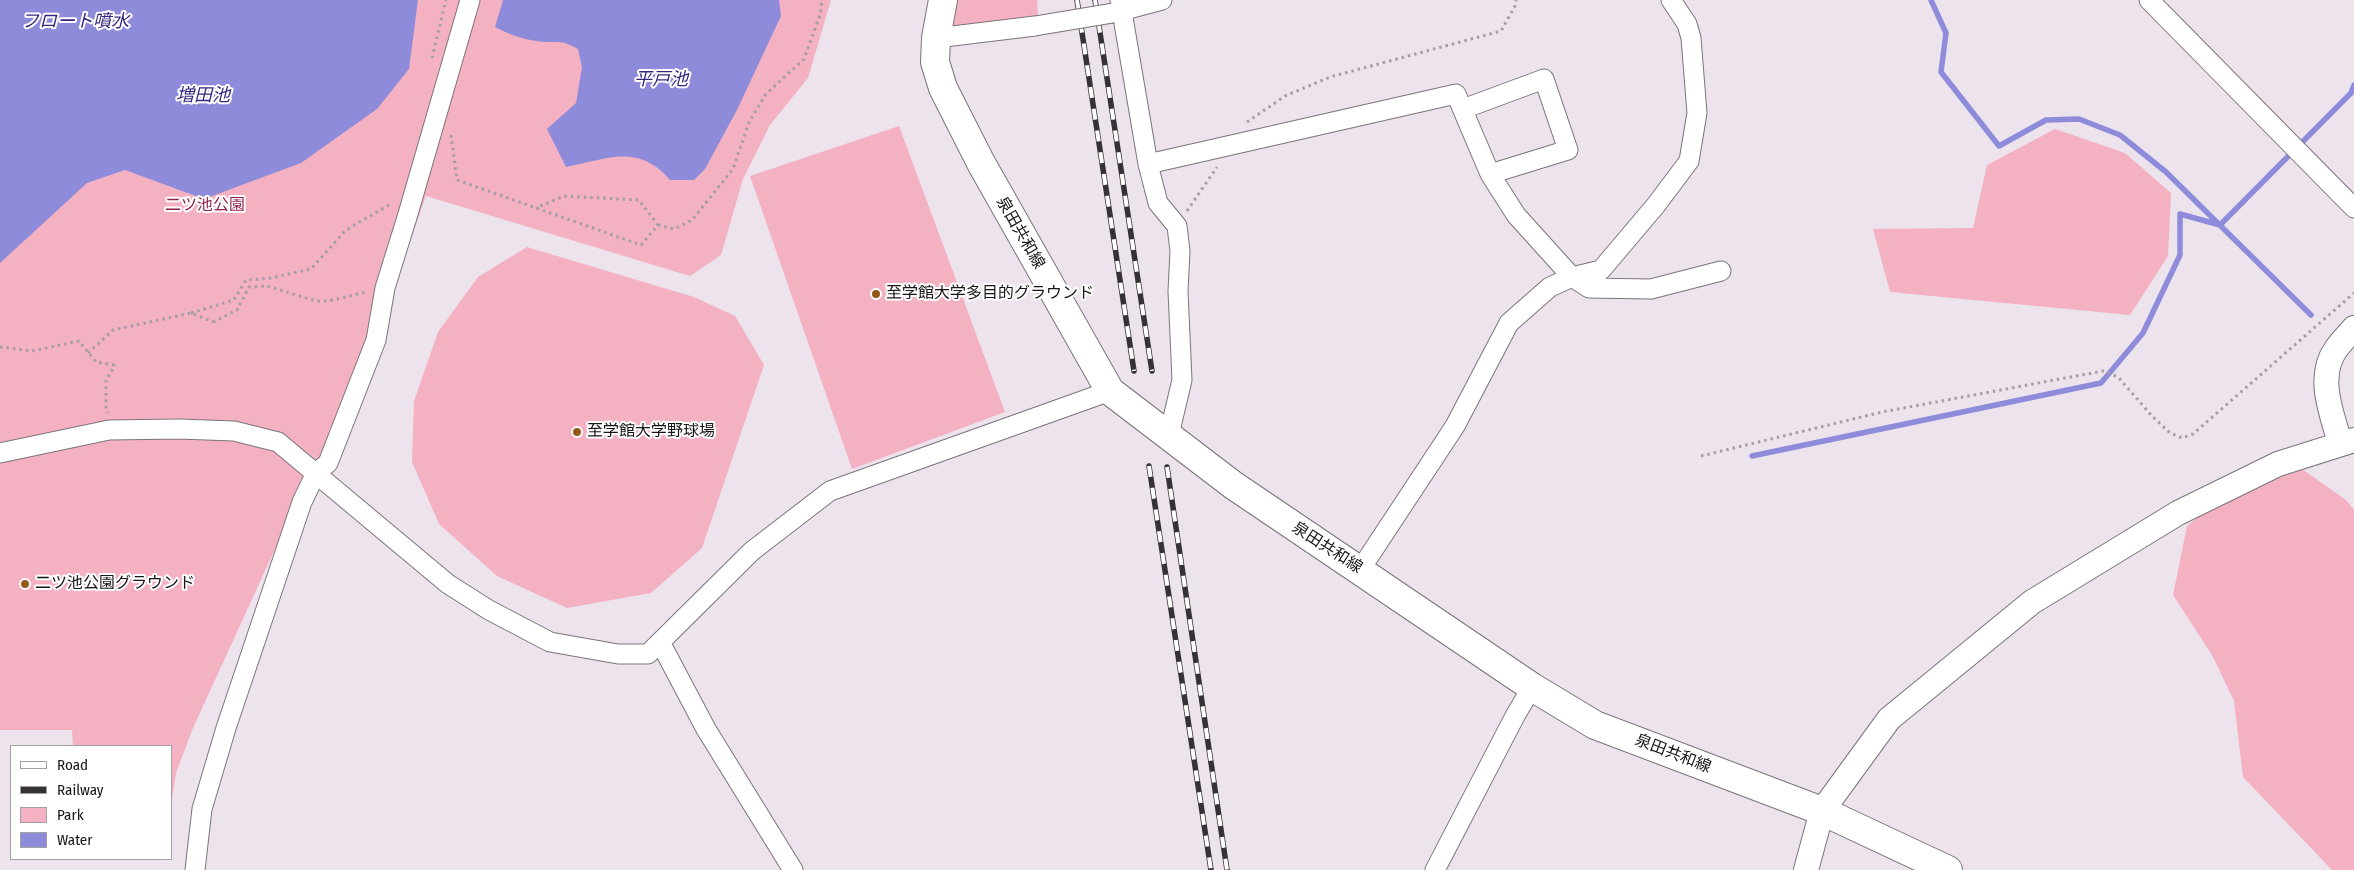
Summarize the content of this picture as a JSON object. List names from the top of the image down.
{
  "streets": {
    "main road": ["泉田共和線"]
  },
  "water": ["フロート噴水", "平戸池", "増田池"],
  "parks": ["二ツ池公園"],
  "places": ["至学館大学多目的グラウンド", "至学館大学野球場", "二ツ池公園グラウンド"],
  "legend": [
    "Road",
    "Railway",
    "Park",
    "Water"
  ]
}
